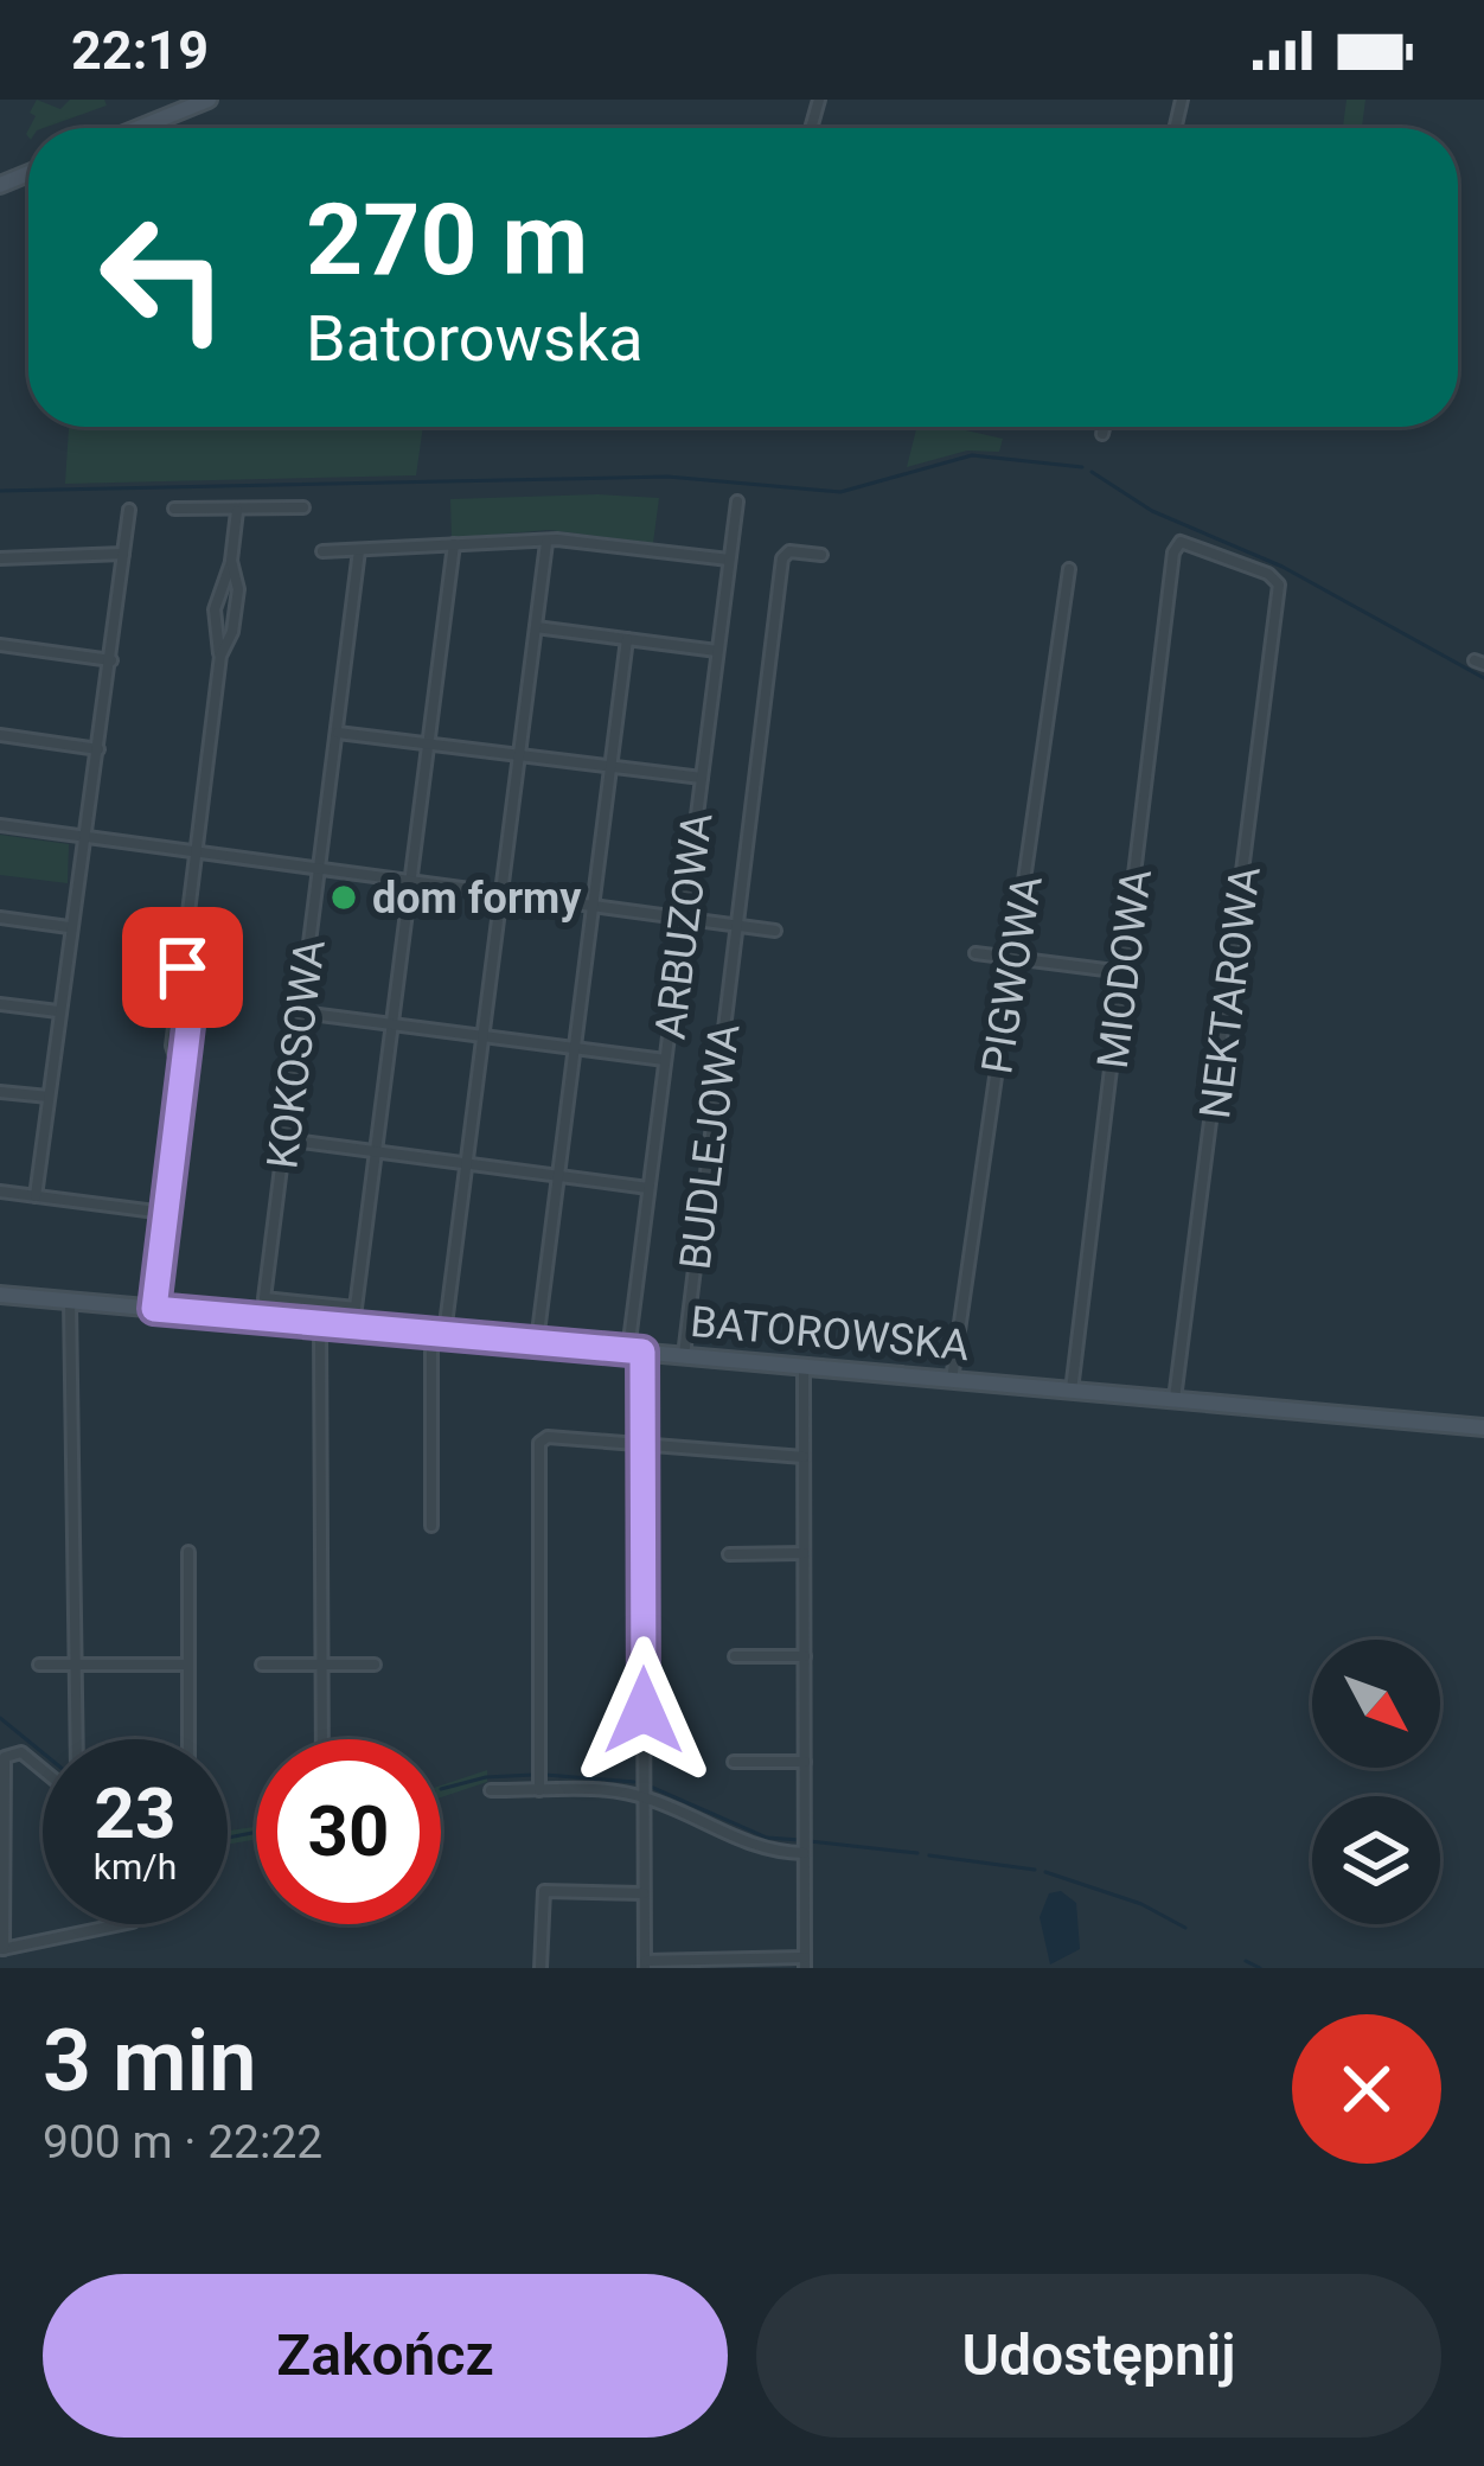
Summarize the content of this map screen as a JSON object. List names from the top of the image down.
{
  "streets": {
    "street": [
      "ARBUZOWA",
      "MIODOWA",
      "PIGWOWA",
      "NEKTAROWA",
      "KOKOSOWA",
      "BUDLEJOWA",
      "BATOROWSKA"
    ]
  },
  "crossings": [
    ["ARBUZOWA", "BATOROWSKA"],
    ["MIODOWA", "NEKTAROWA"],
    ["MIODOWA", "BATOROWSKA"],
    ["PIGWOWA", "BATOROWSKA"],
    ["NEKTAROWA", "BATOROWSKA"],
    ["BUDLEJOWA", "BATOROWSKA"]
  ],
  "places": ["dom formy"],
  "north": "bottom right",
  "page": {
    "status": "22:19",
    "turn": ["270 m", "Batorowska"],
    "speed": "23 km/h",
    "limit": "30",
    "heading": ["3 min", "900 m · 22:22"],
    "buttons": ["Zakończ", "Udostępnij"]
  }
}
